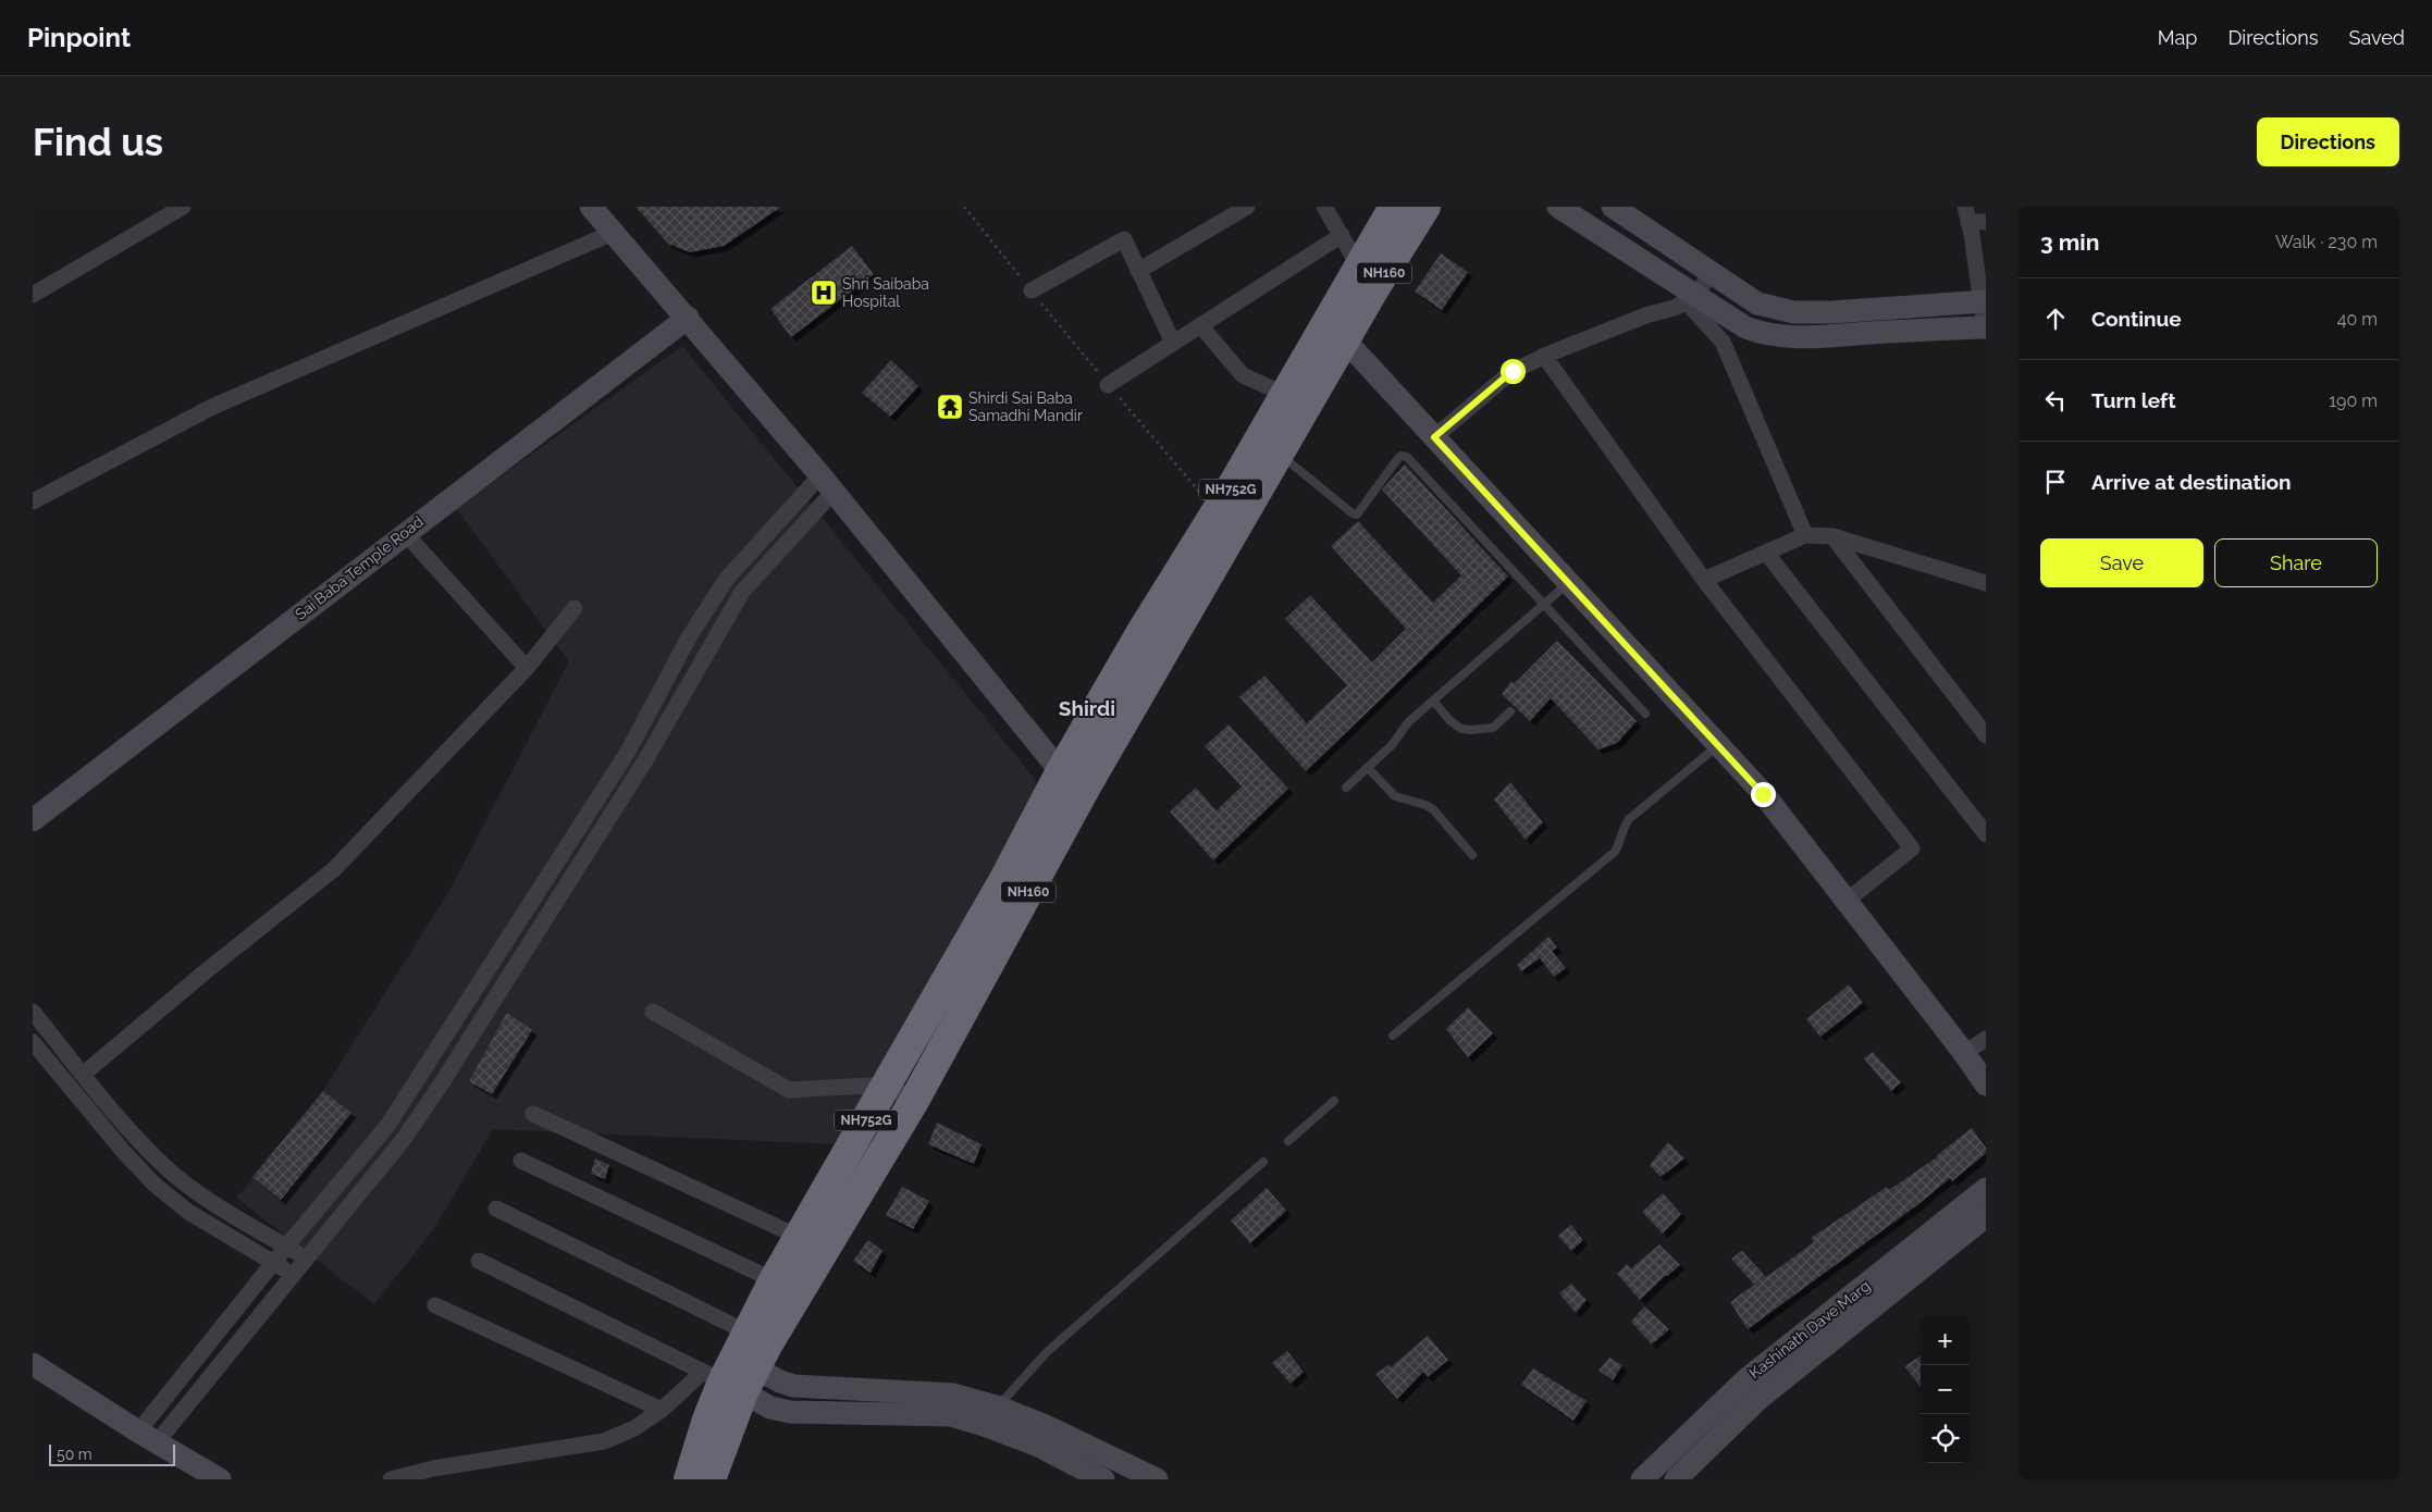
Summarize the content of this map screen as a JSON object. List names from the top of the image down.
{
  "streets": {
    "highway": ["NH160", "NH752G"],
    "street": ["Sai Baba Temple Road", "Kashinath Dave Marg"]
  },
  "crossings": [
    ["NH160", "NH752G"]
  ],
  "districts": ["Shirdi"],
  "places": {
    "hospital": ["Shri Saibaba Hospital"],
    "temple": ["Shirdi Sai Baba Samadhi Mandir"]
  },
  "scale_bar": "50 m",
  "page": {
    "header": "Pinpoint",
    "nav": ["Map", "Directions", "Saved"],
    "buttons": [
      "Directions",
      ["Save", "Share"]
    ],
    "title": "Find us",
    "heading": ["3 min", "Walk · 230 m"],
    "list": [
      ["Continue", "40 m"],
      ["Turn left", "190 m"],
      "Arrive at destination"
    ],
    "map_buttons": ["+", "−"],
    "scale": "50 m"
  }
}
